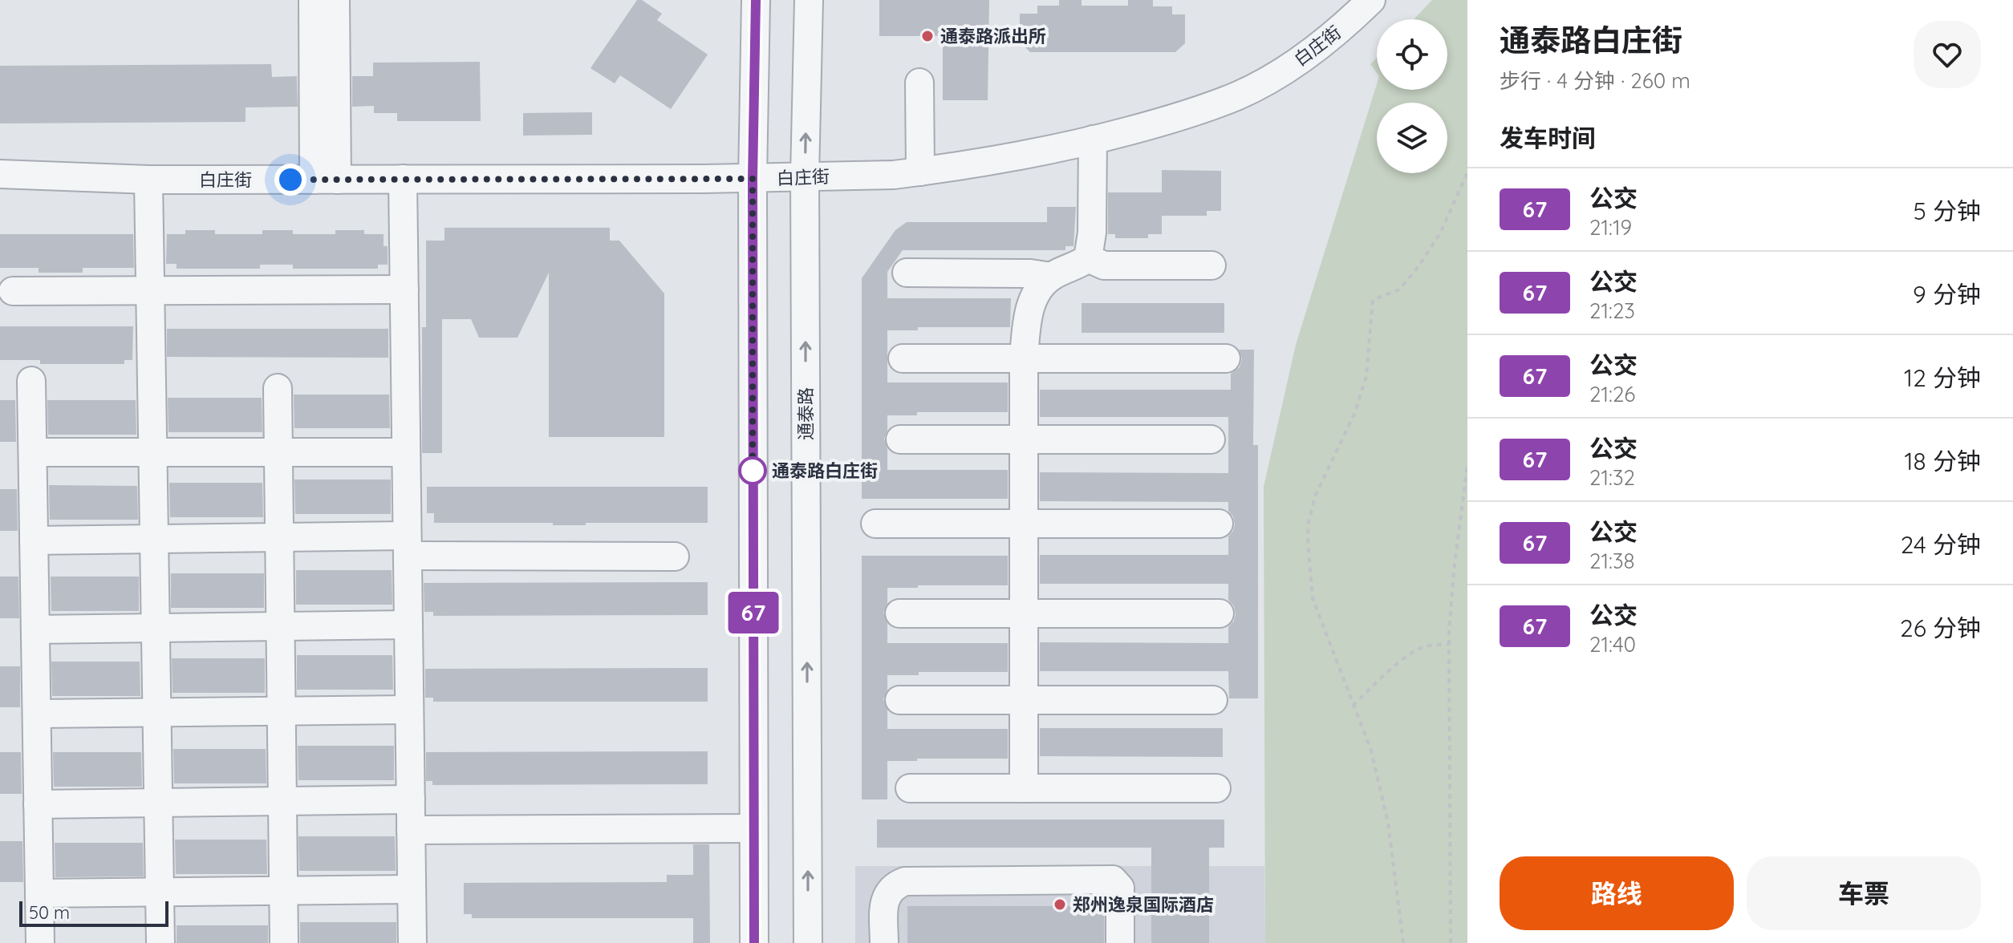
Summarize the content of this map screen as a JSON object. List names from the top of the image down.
{
  "streets": {
    "street": ["白庄街", "通泰路"]
  },
  "crossings": [
    ["白庄街", "通泰路"]
  ],
  "places": ["通泰路派出所", "通泰路白庄街", "郑州逸泉国际酒店"],
  "lines": ["bus line 67"],
  "scale_bar": "50 m",
  "page": {
    "on_map": "67",
    "heading": [
      ["通泰路白庄街", "步行 · 4 分钟 · 260 m"],
      "发车时间"
    ],
    "list": [
      {
        "mark": "67",
        "name": "公交",
        "note": "21:19",
        "value": "5 分钟"
      },
      {
        "mark": "67",
        "name": "公交",
        "note": "21:23",
        "value": "9 分钟"
      },
      {
        "mark": "67",
        "name": "公交",
        "note": "21:26",
        "value": "12 分钟"
      },
      {
        "mark": "67",
        "name": "公交",
        "note": "21:32",
        "value": "18 分钟"
      },
      {
        "mark": "67",
        "name": "公交",
        "note": "21:38",
        "value": "24 分钟"
      },
      {
        "mark": "67",
        "name": "公交",
        "note": "21:40",
        "value": "26 分钟"
      }
    ],
    "buttons": ["路线", "车票"],
    "scale": "50 m"
  }
}
